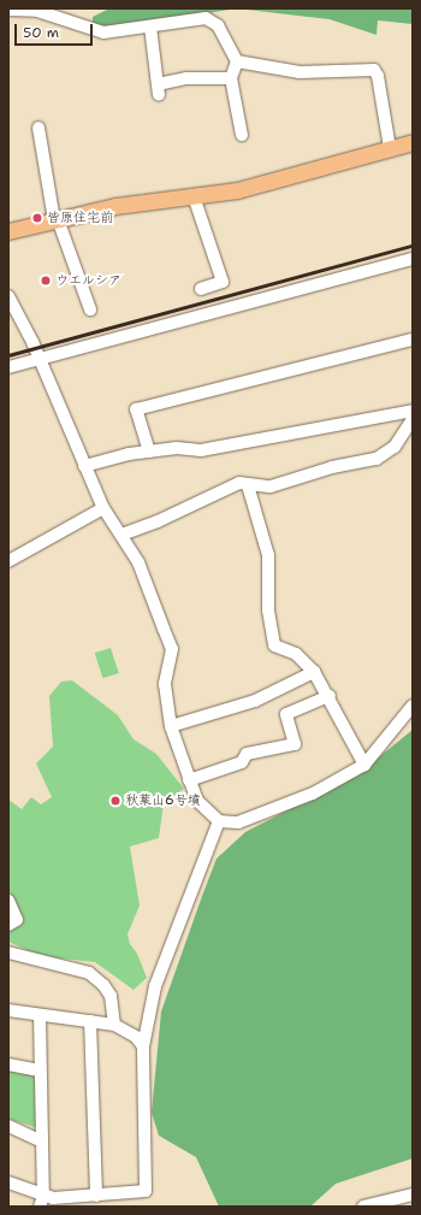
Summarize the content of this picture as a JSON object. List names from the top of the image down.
{
  "places": ["皆原住宅前", "ウエルシア", "秋葉山6号墳"],
  "scale_bar": "50 m"
}
